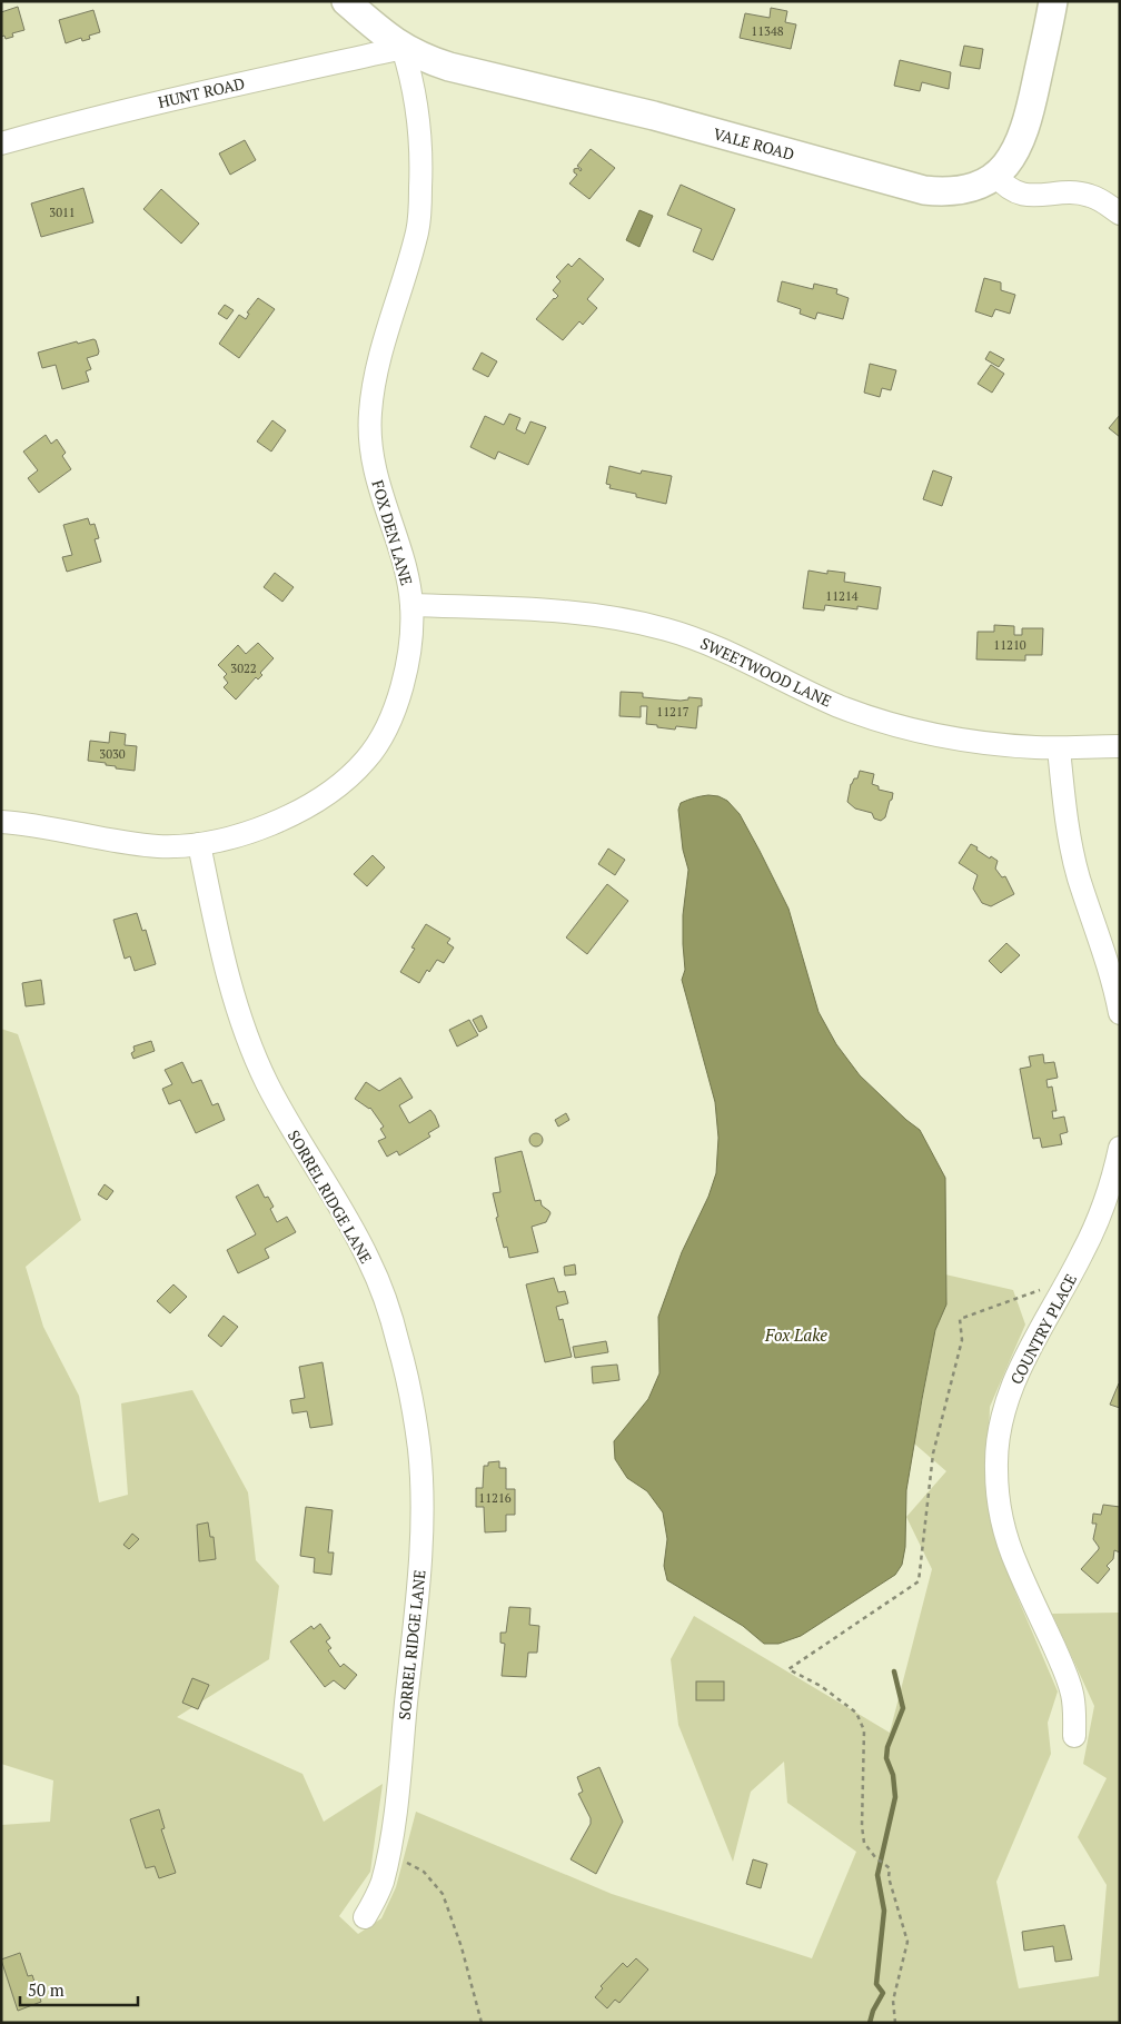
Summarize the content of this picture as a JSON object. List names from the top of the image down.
{
  "streets": {
    "main road": ["VALE ROAD"],
    "street": [
      "HUNT ROAD",
      "FOX DEN LANE",
      "SWEETWOOD LANE",
      "SORREL RIDGE LANE",
      "COUNTRY PLACE"
    ]
  },
  "crossings": [
    ["HUNT ROAD", "VALE ROAD"],
    ["HUNT ROAD", "FOX DEN LANE"],
    ["VALE ROAD", "FOX DEN LANE"],
    ["FOX DEN LANE", "SWEETWOOD LANE"],
    ["FOX DEN LANE", "SORREL RIDGE LANE"]
  ],
  "water": ["Fox Lake"],
  "house_numbers": [
    "11348",
    "3011",
    "11214",
    "11210",
    "3022",
    "11217",
    "3030",
    "11216"
  ],
  "scale_bar": "50 m"
}
